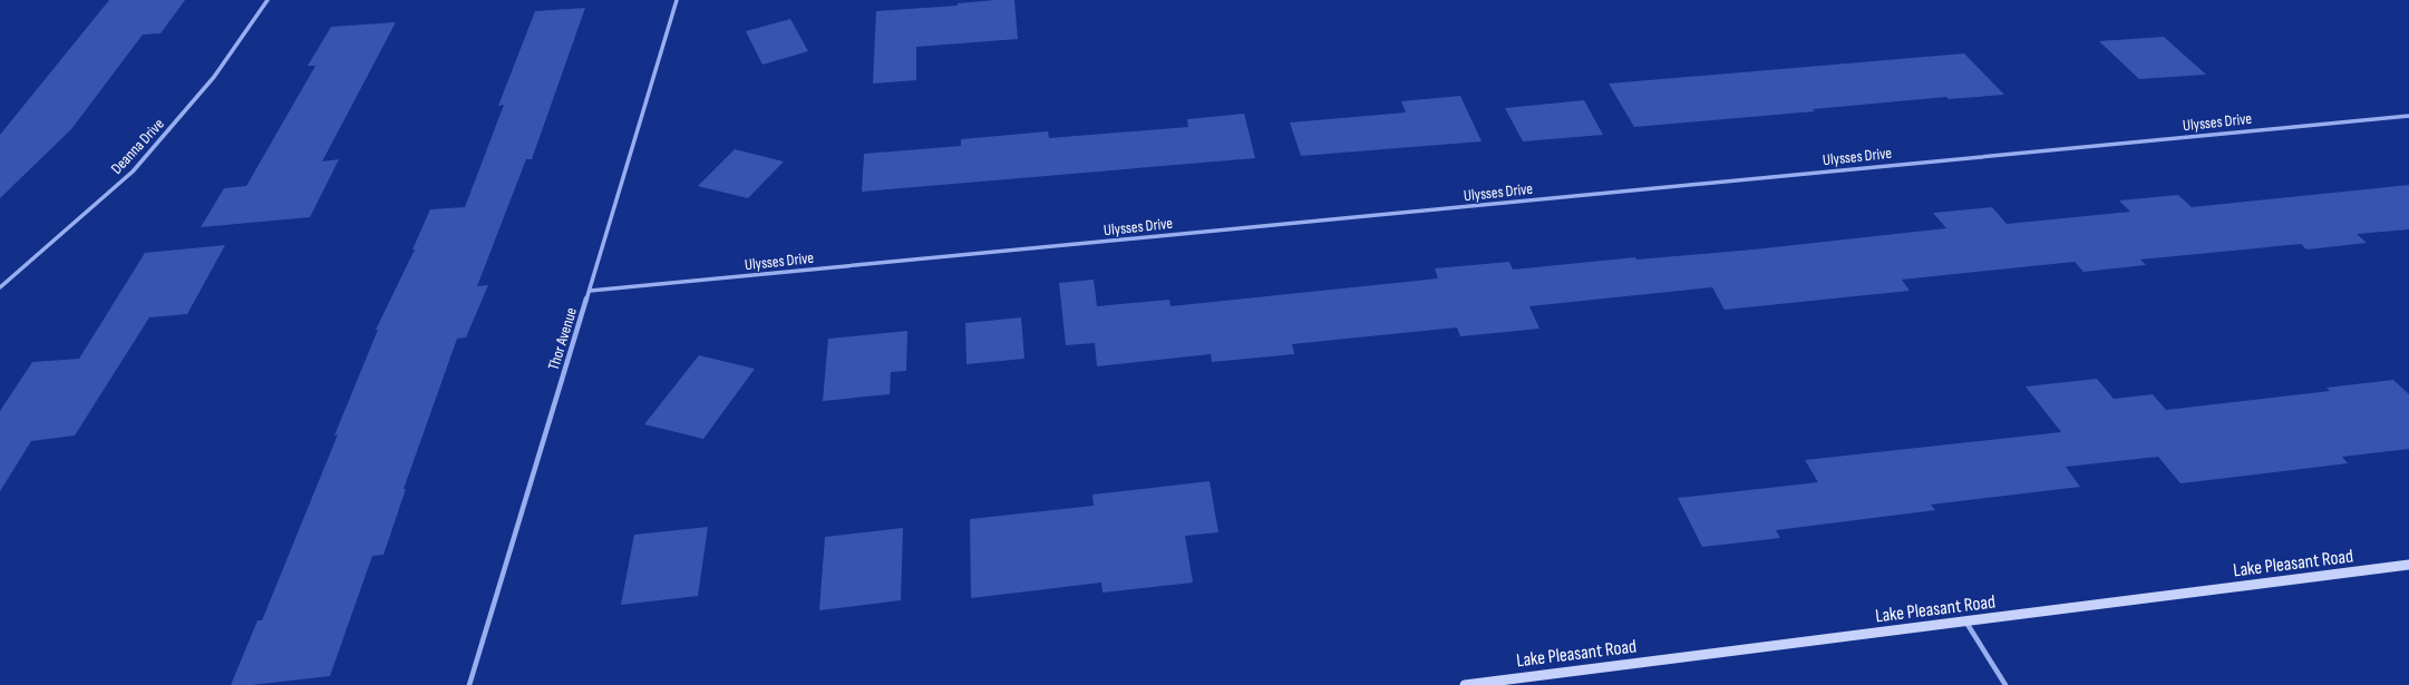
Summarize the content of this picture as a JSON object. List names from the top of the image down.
{
  "streets": {
    "street": [
      "Ulysses Drive",
      "Deanna Drive",
      "Thor Avenue",
      "Lake Pleasant Road"
    ]
  },
  "crossings": [
    ["Ulysses Drive", "Thor Avenue"]
  ]
}
